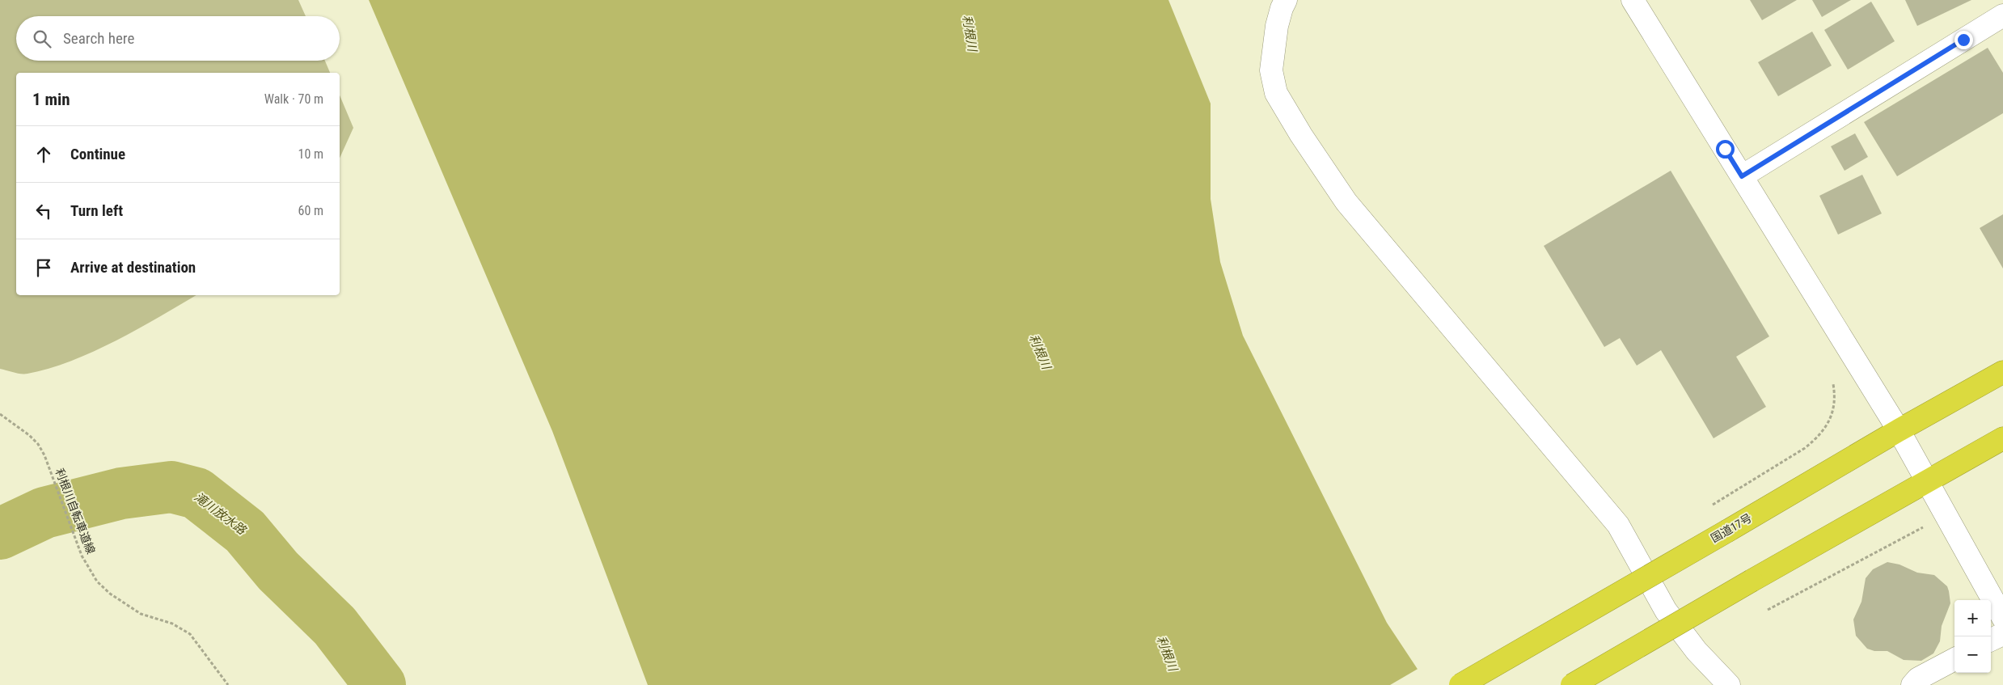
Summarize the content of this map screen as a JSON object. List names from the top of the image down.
{
  "streets": {
    "highway": ["国道17号"],
    "path": ["利根川自転車道線"]
  },
  "water": ["利根川", "滝川放水路"],
  "page": {
    "search": "Search here",
    "heading": ["1 min", "Walk · 70 m"],
    "list": [
      ["Continue", "10 m"],
      ["Turn left", "60 m"],
      "Arrive at destination"
    ],
    "map_buttons": ["+", "−"]
  }
}
